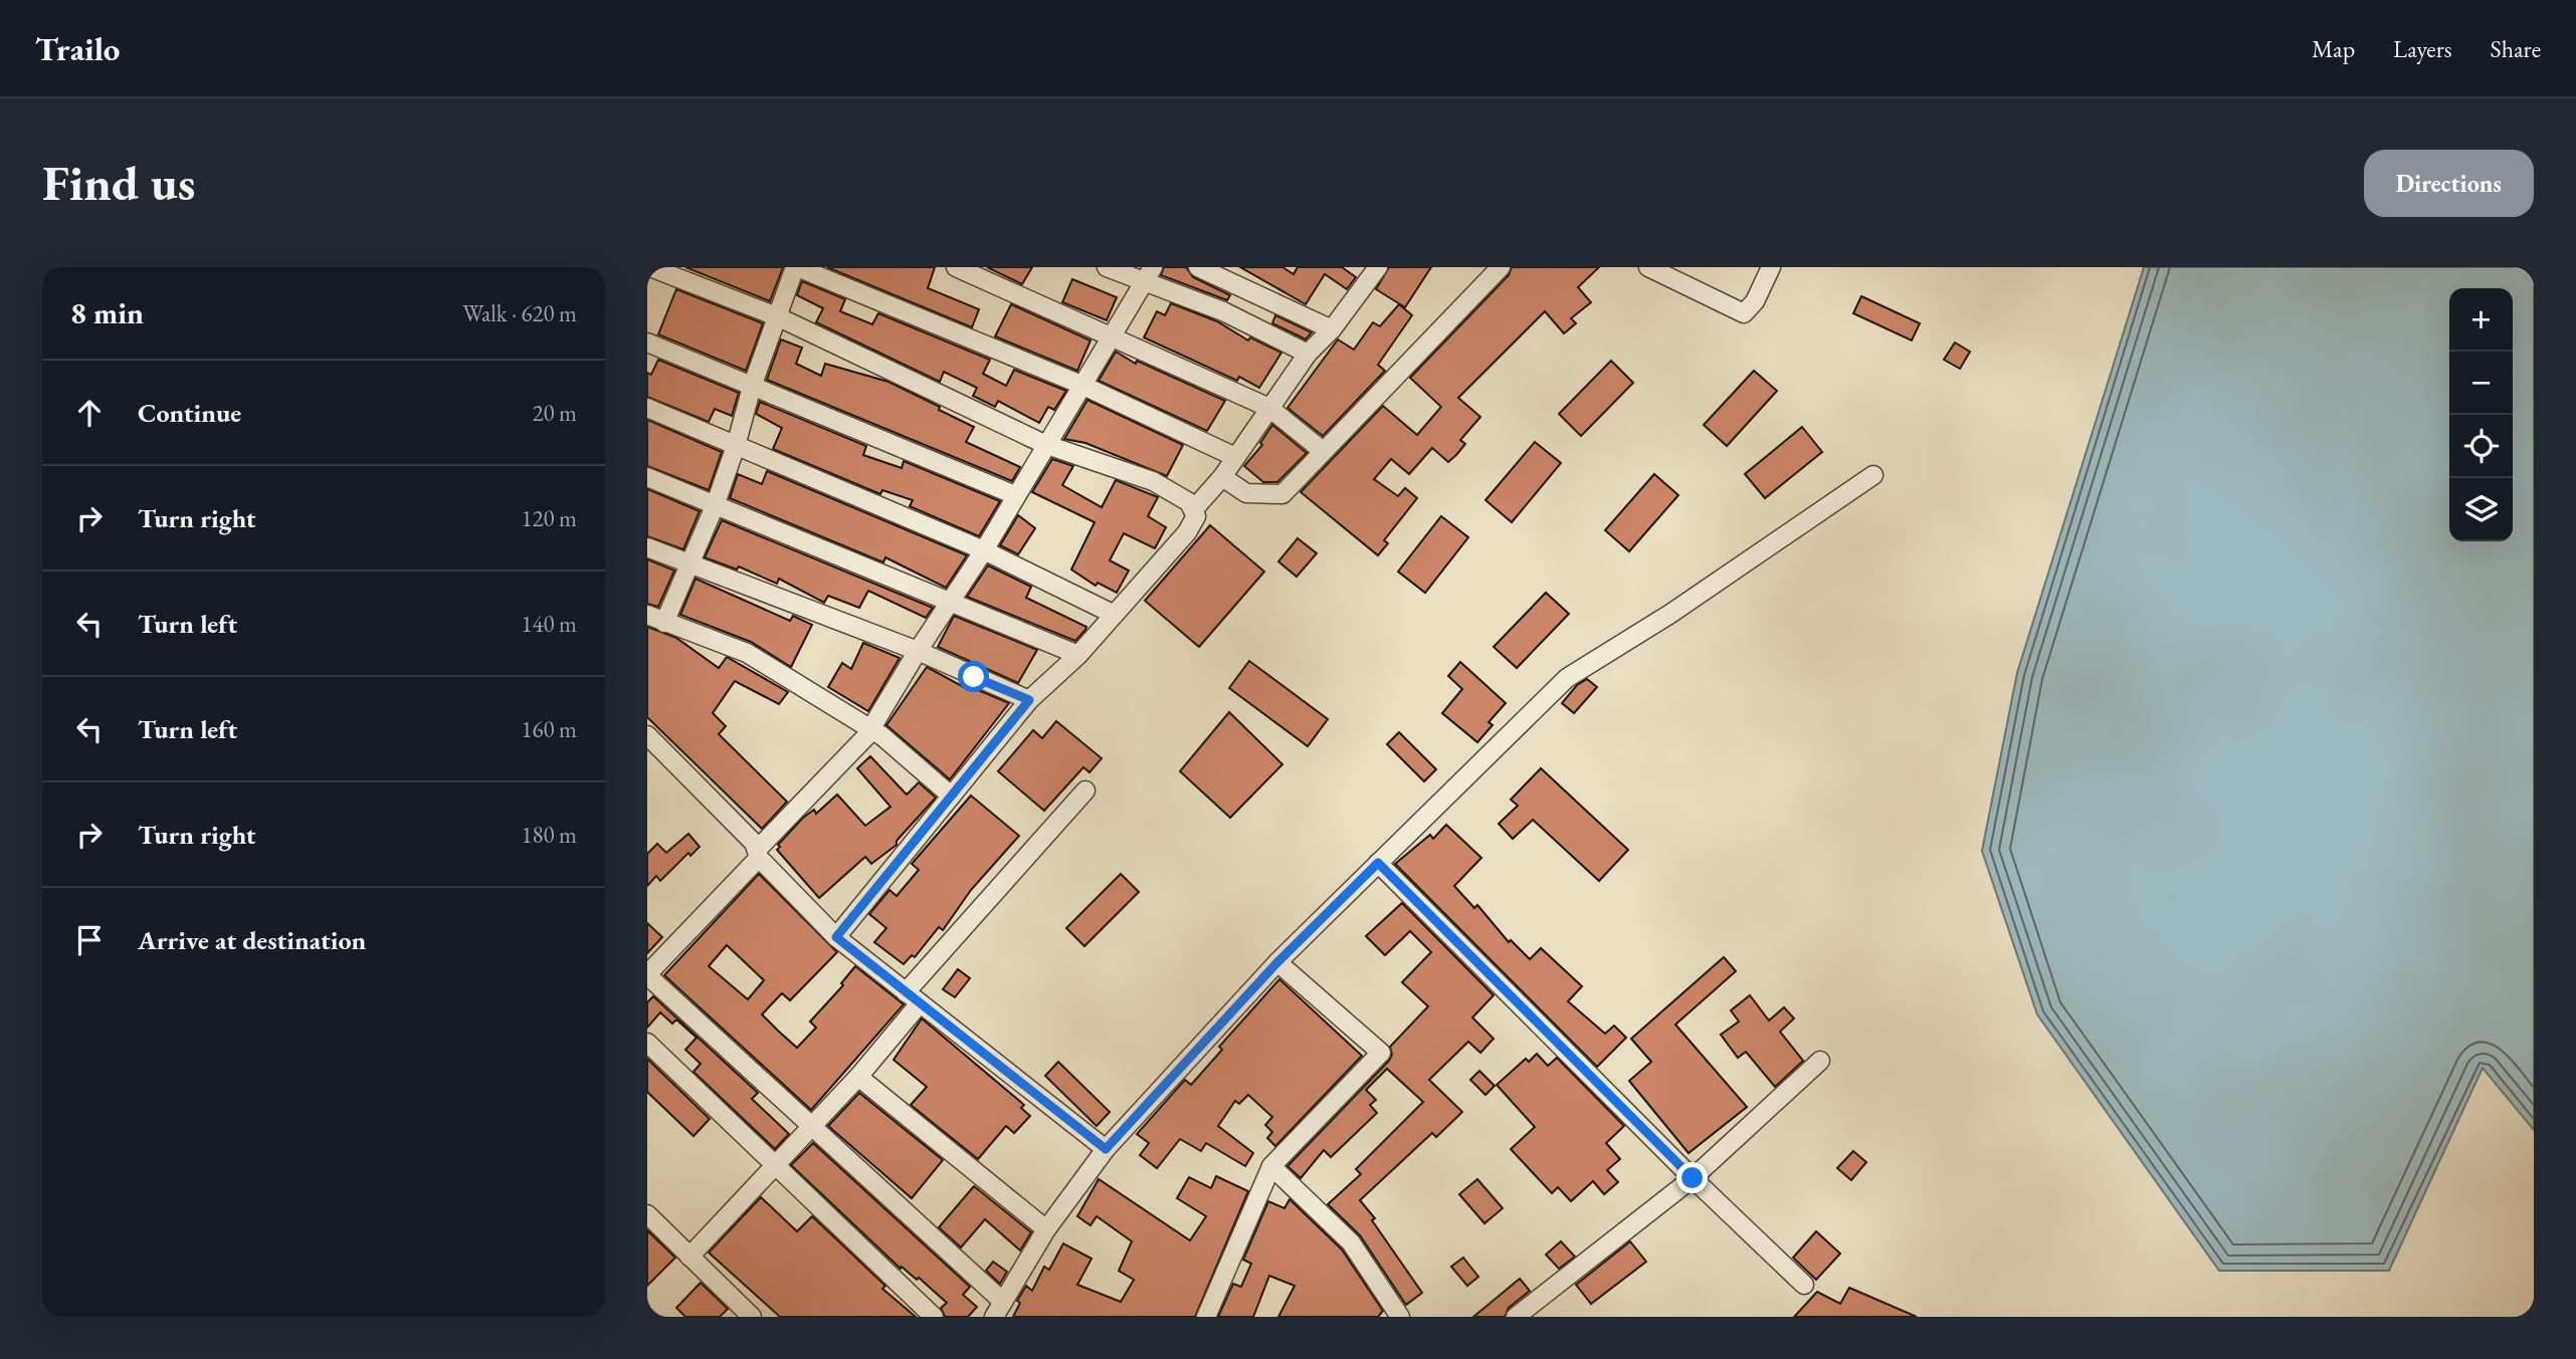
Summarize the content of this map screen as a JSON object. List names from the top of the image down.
{
  "page": {
    "header": "Trailo",
    "nav": ["Map", "Layers", "Share"],
    "buttons": "Directions",
    "title": "Find us",
    "heading": ["8 min", "Walk · 620 m"],
    "map_buttons": ["+", "−"],
    "list": [
      ["Continue", "20 m"],
      ["Turn right", "120 m"],
      ["Turn left", "140 m"],
      ["Turn left", "160 m"],
      ["Turn right", "180 m"],
      "Arrive at destination"
    ]
  }
}
